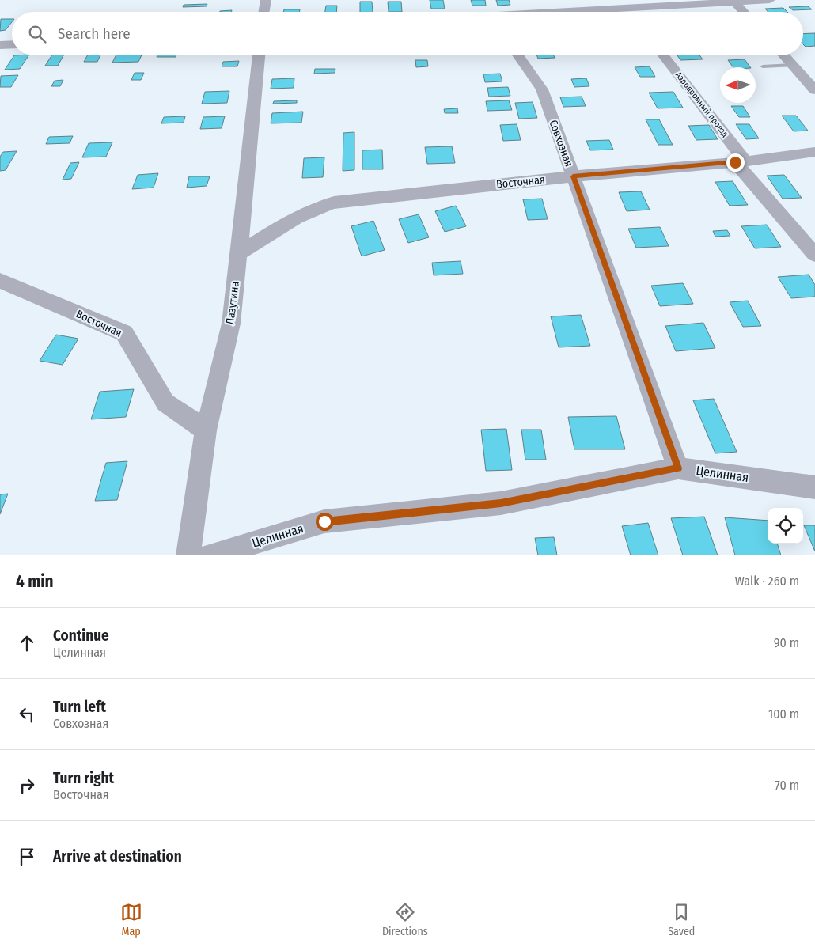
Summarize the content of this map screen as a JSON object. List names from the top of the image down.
{
  "streets": {
    "street": [
      "Аэродромный проезд",
      "Совхозная",
      "Восточная",
      "Лазутина",
      "Целинная"
    ]
  },
  "crossings": [
    ["Аэродромный проезд", "Восточная"],
    ["Совхозная", "Восточная"],
    ["Совхозная", "Целинная"],
    ["Восточная", "Лазутина"]
  ],
  "north": "left",
  "page": {
    "search": "Search here",
    "heading": ["4 min", "Walk · 260 m"],
    "list": [
      ["Continue", "Целинная", "90 m"],
      ["Turn left", "Совхозная", "100 m"],
      ["Turn right", "Восточная", "70 m"],
      "Arrive at destination"
    ],
    "nav": ["Map", "Directions", "Saved"]
  }
}
